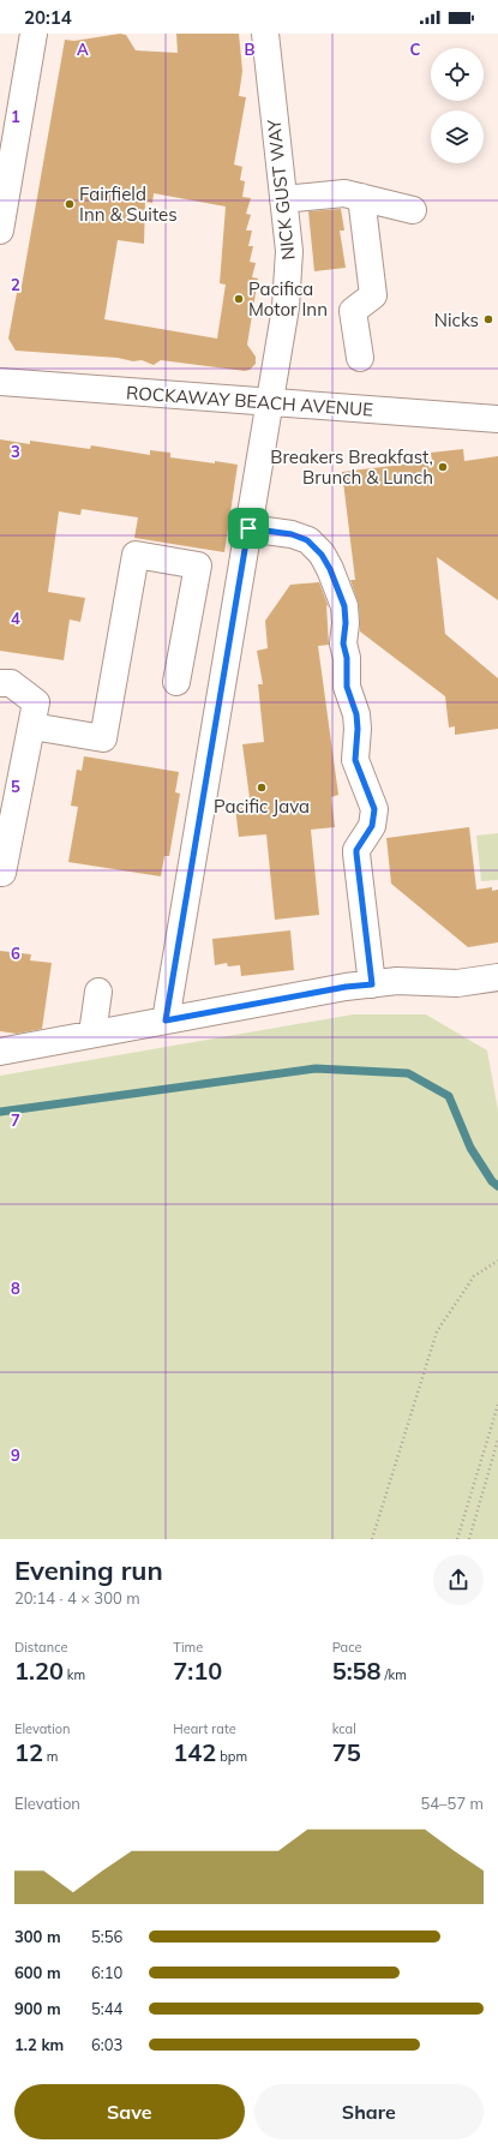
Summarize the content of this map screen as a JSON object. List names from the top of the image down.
{
  "streets": {
    "street": ["NICK GUST WAY", "ROCKAWAY BEACH AVENUE"]
  },
  "crossings": [
    ["NICK GUST WAY", "ROCKAWAY BEACH AVENUE"]
  ],
  "places": [
    "Fairfield Inn & Suites",
    "Pacifica Motor Inn",
    "Nicks",
    "Breakers Breakfast, Brunch & Lunch",
    "Pacific Java"
  ],
  "page": {
    "status": "20:14",
    "heading": ["Evening run", "20:14 · 4 × 300 m"],
    "stats": [
      ["Distance", "1.20 km"],
      ["Time", "7:10"],
      ["Pace", "5:58 /km"],
      ["Elevation", "12 m"],
      ["Heart rate", "142 bpm"],
      ["kcal", "75"]
    ],
    "chart": ["Elevation", "54–57 m"],
    "list": [
      {
        "name": "300 m",
        "note": "5:56"
      },
      {
        "name": "600 m",
        "note": "6:10"
      },
      {
        "name": "900 m",
        "note": "5:44"
      },
      {
        "name": "1.2 km",
        "note": "6:03"
      }
    ],
    "buttons": ["Save", "Share"]
  },
  "grid": {
    "columns": ["A", "B", "C"],
    "rows": [
      "1",
      "2",
      "3",
      "4",
      "5",
      "6",
      "7",
      "8",
      "9"
    ]
  }
}
